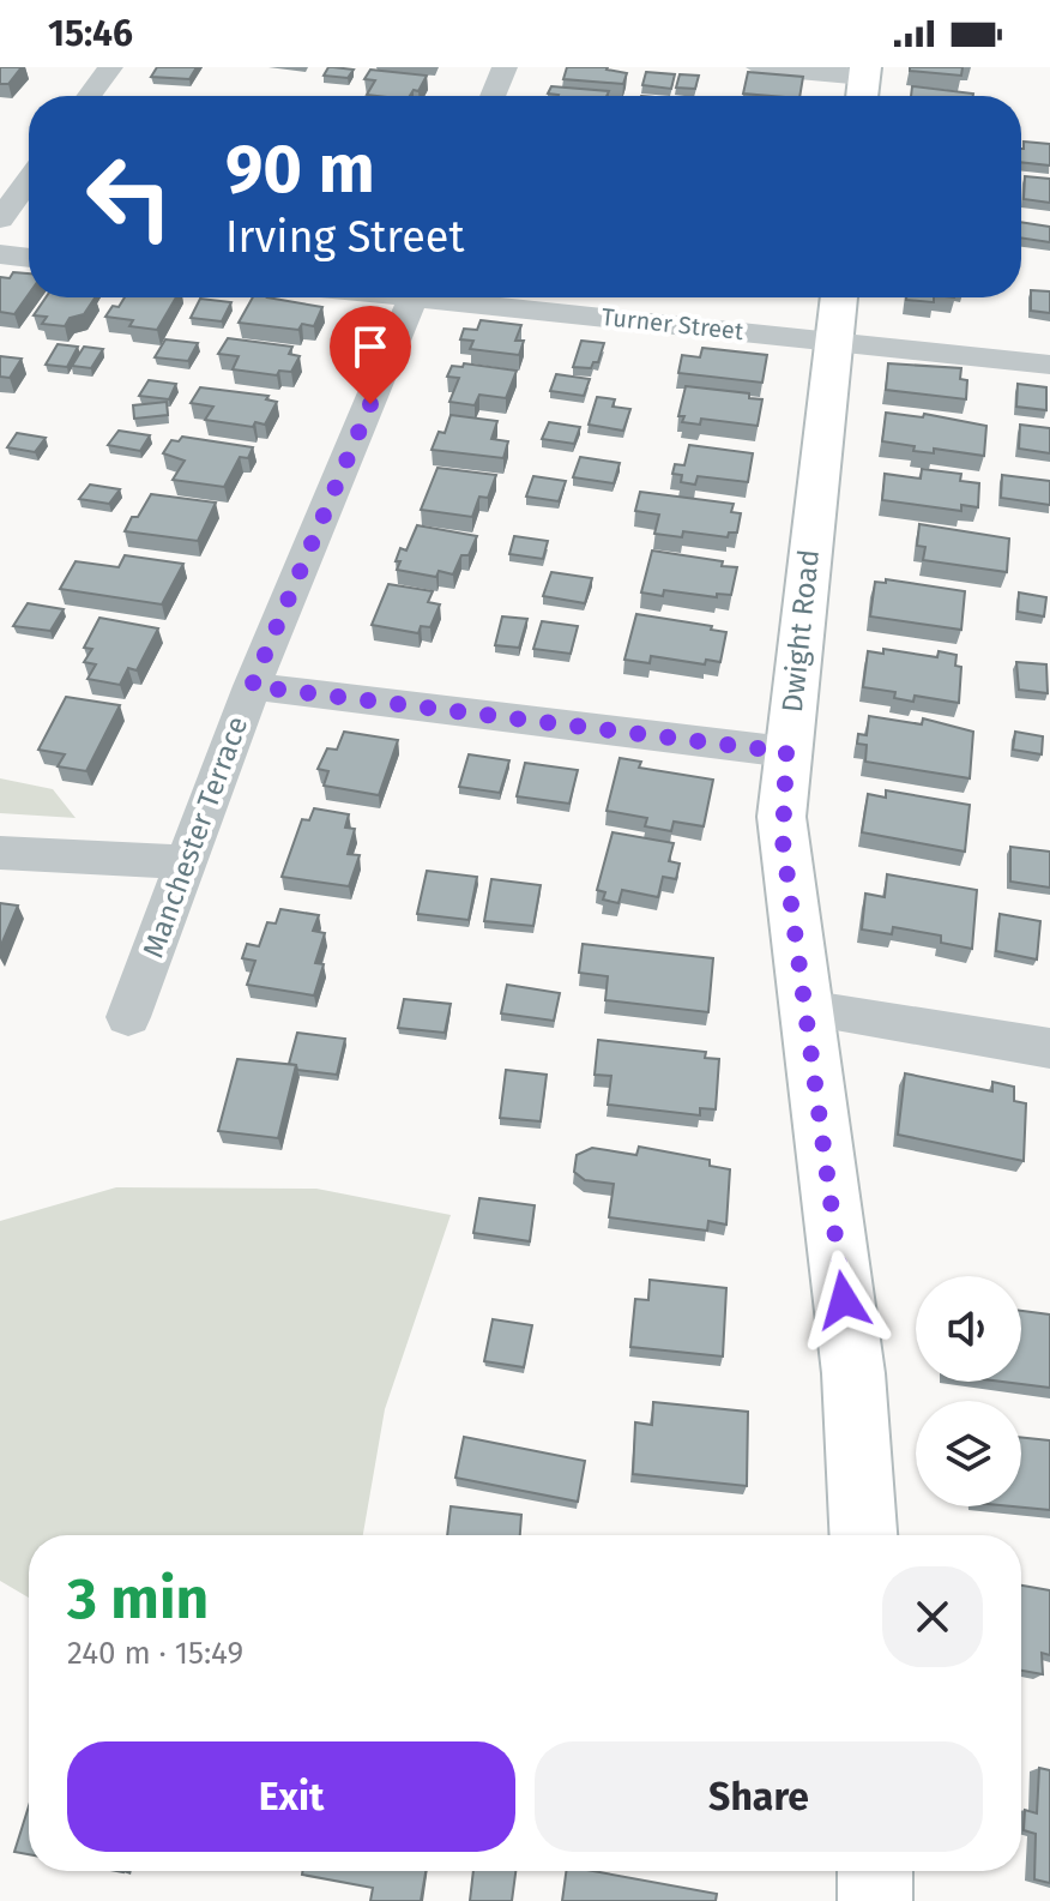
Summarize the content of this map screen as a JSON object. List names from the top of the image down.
{
  "streets": {
    "main road": ["Dwight Road"],
    "street": ["Turner Street", "Manchester Terrace"]
  },
  "crossings": [
    ["Turner Street", "Dwight Road"]
  ],
  "page": {
    "status": "15:46",
    "turn": ["90 m", "Irving Street"],
    "heading": ["3 min", "240 m · 15:49"],
    "buttons": ["Exit", "Share"]
  }
}
